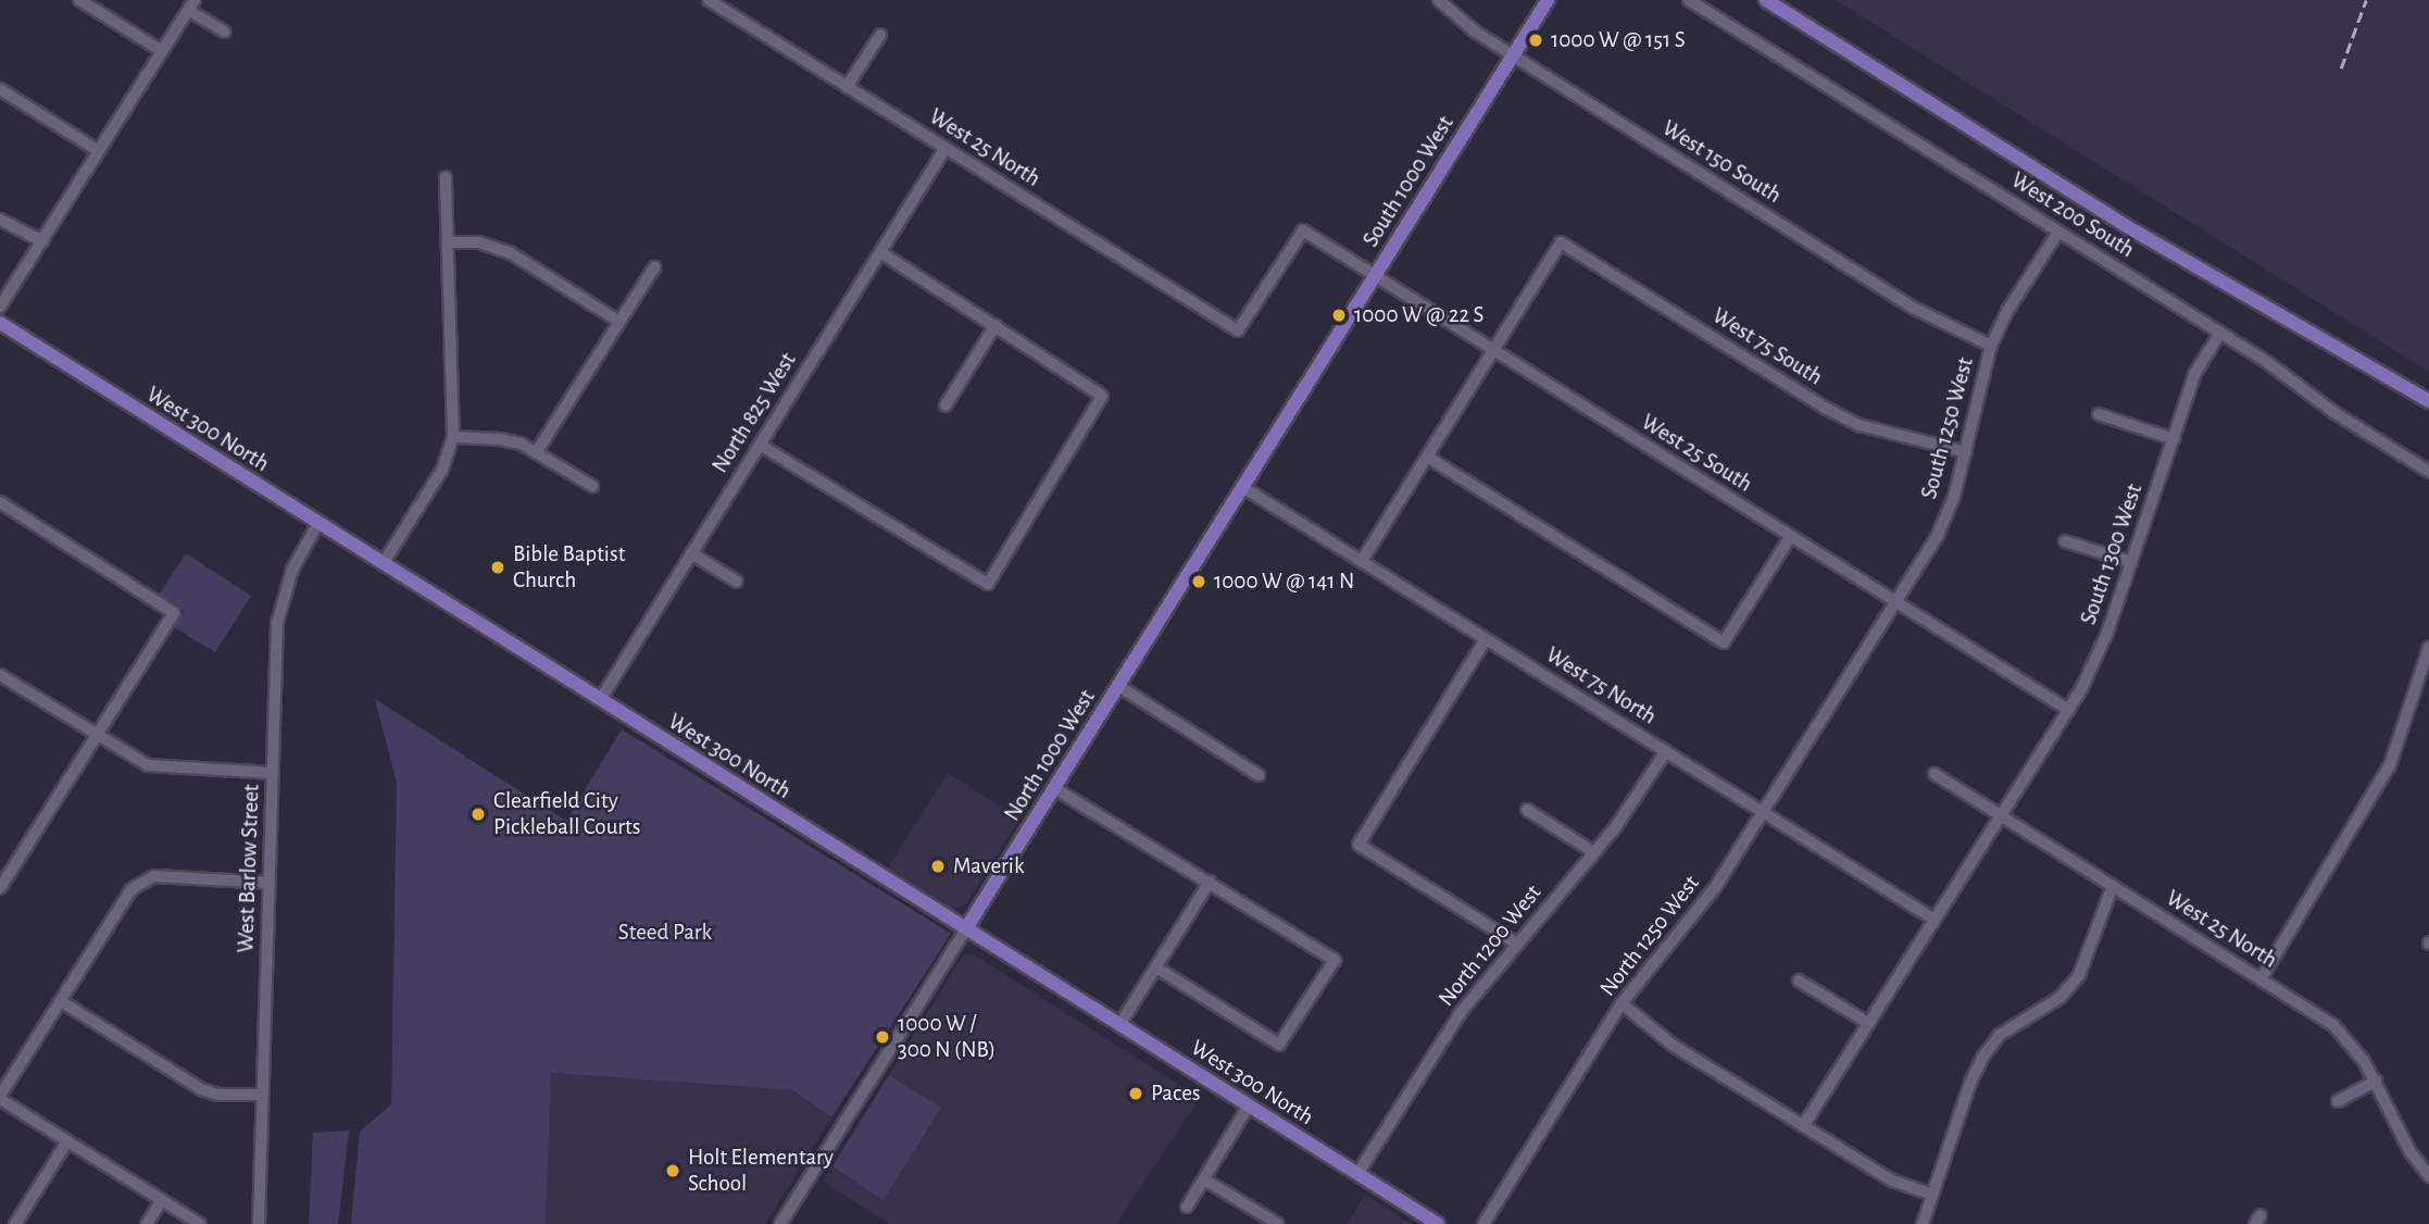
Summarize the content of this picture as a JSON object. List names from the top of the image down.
{
  "streets": {
    "main road": ["South 1000 West", "West 300 North", "North 1000 West"],
    "street": [
      "West 25 North",
      "West 150 South",
      "West 200 South",
      "West 75 South",
      "North 825 West",
      "South 1250 West",
      "West 25 South",
      "South 1300 West",
      "West 75 North",
      "West Barlow Street",
      "North 1250 West",
      "North 1200 West"
    ]
  },
  "crossings": [
    ["West 25 North", "North 825 West"],
    ["West 25 North", "West 25 South"],
    ["West 25 North", "South 1300 West"],
    ["West 150 South", "South 1000 West"],
    ["West 150 South", "South 1250 West"],
    ["South 1000 West", "West 25 South"],
    ["South 1000 West", "North 1000 West"],
    ["West 200 South", "South 1250 West"],
    ["West 200 South", "South 1300 West"],
    ["West 75 South", "South 1250 West"],
    ["West 75 South", "West 25 South"],
    ["North 825 West", "West 300 North"],
    ["South 1250 West", "West 25 South"],
    ["South 1250 West", "North 1250 West"],
    ["West 300 North", "North 1000 West"],
    ["West 300 North", "West Barlow Street"],
    ["West 300 North", "North 1200 West"],
    ["West 25 South", "South 1300 West"],
    ["South 1300 West", "West 75 North"],
    ["West 75 North", "North 1000 West"],
    ["West 75 North", "North 1250 West"],
    ["West 75 North", "North 1200 West"]
  ],
  "parks": ["Steed Park"],
  "places": [
    "1000 W @ 151 S",
    "1000 W @ 22 S",
    "Bible Baptist Church",
    "1000 W @ 141 N",
    "Clearfield City Pickleball Courts",
    "Maverik",
    "1000 W / 300 N (NB)",
    "Paces",
    "Holt Elementary School"
  ]
}
